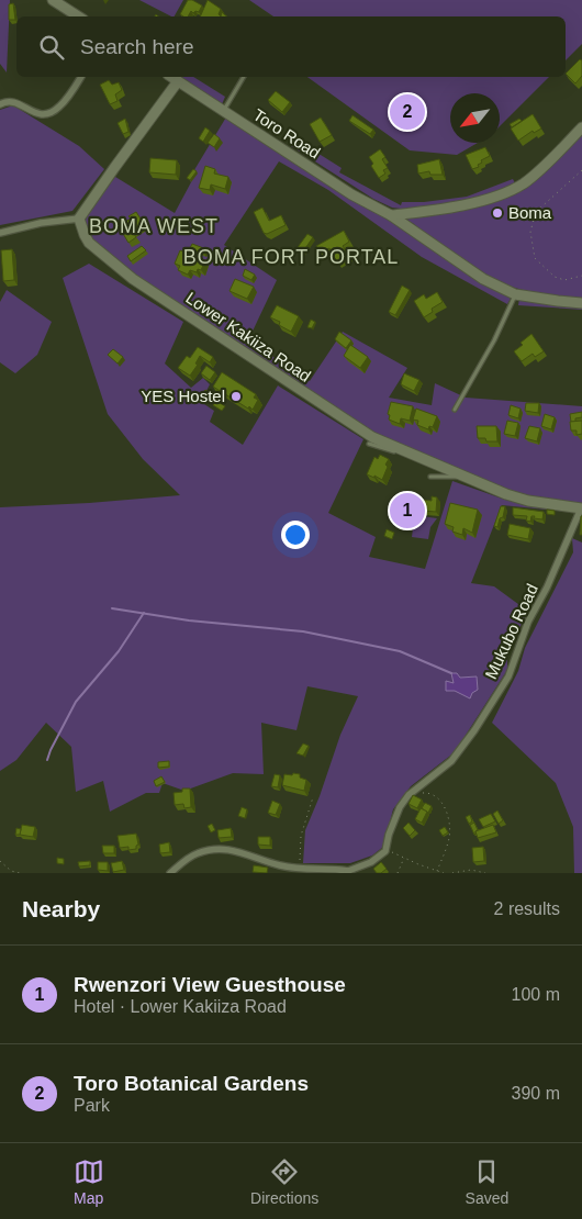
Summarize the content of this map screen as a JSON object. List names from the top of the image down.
{
  "streets": {
    "main road": ["Toro Road", "Lower Kakiiza Road"],
    "street": ["Mukubo Road"]
  },
  "crossings": [
    ["Lower Kakiiza Road", "Mukubo Road"]
  ],
  "districts": ["BOMA WEST", "BOMA FORT PORTAL"],
  "places": ["Boma", "YES Hostel"],
  "north": "bottom left",
  "page": {
    "search": "Search here",
    "pins": ["2", "1"],
    "heading": ["Nearby", "2 results"],
    "list": [
      {
        "mark": "1",
        "name": "Rwenzori View Guesthouse",
        "note": "Hotel · Lower Kakiiza Road",
        "value": "100 m"
      },
      {
        "mark": "2",
        "name": "Toro Botanical Gardens",
        "note": "Park",
        "value": "390 m"
      }
    ],
    "nav": ["Map", "Directions", "Saved"]
  }
}
